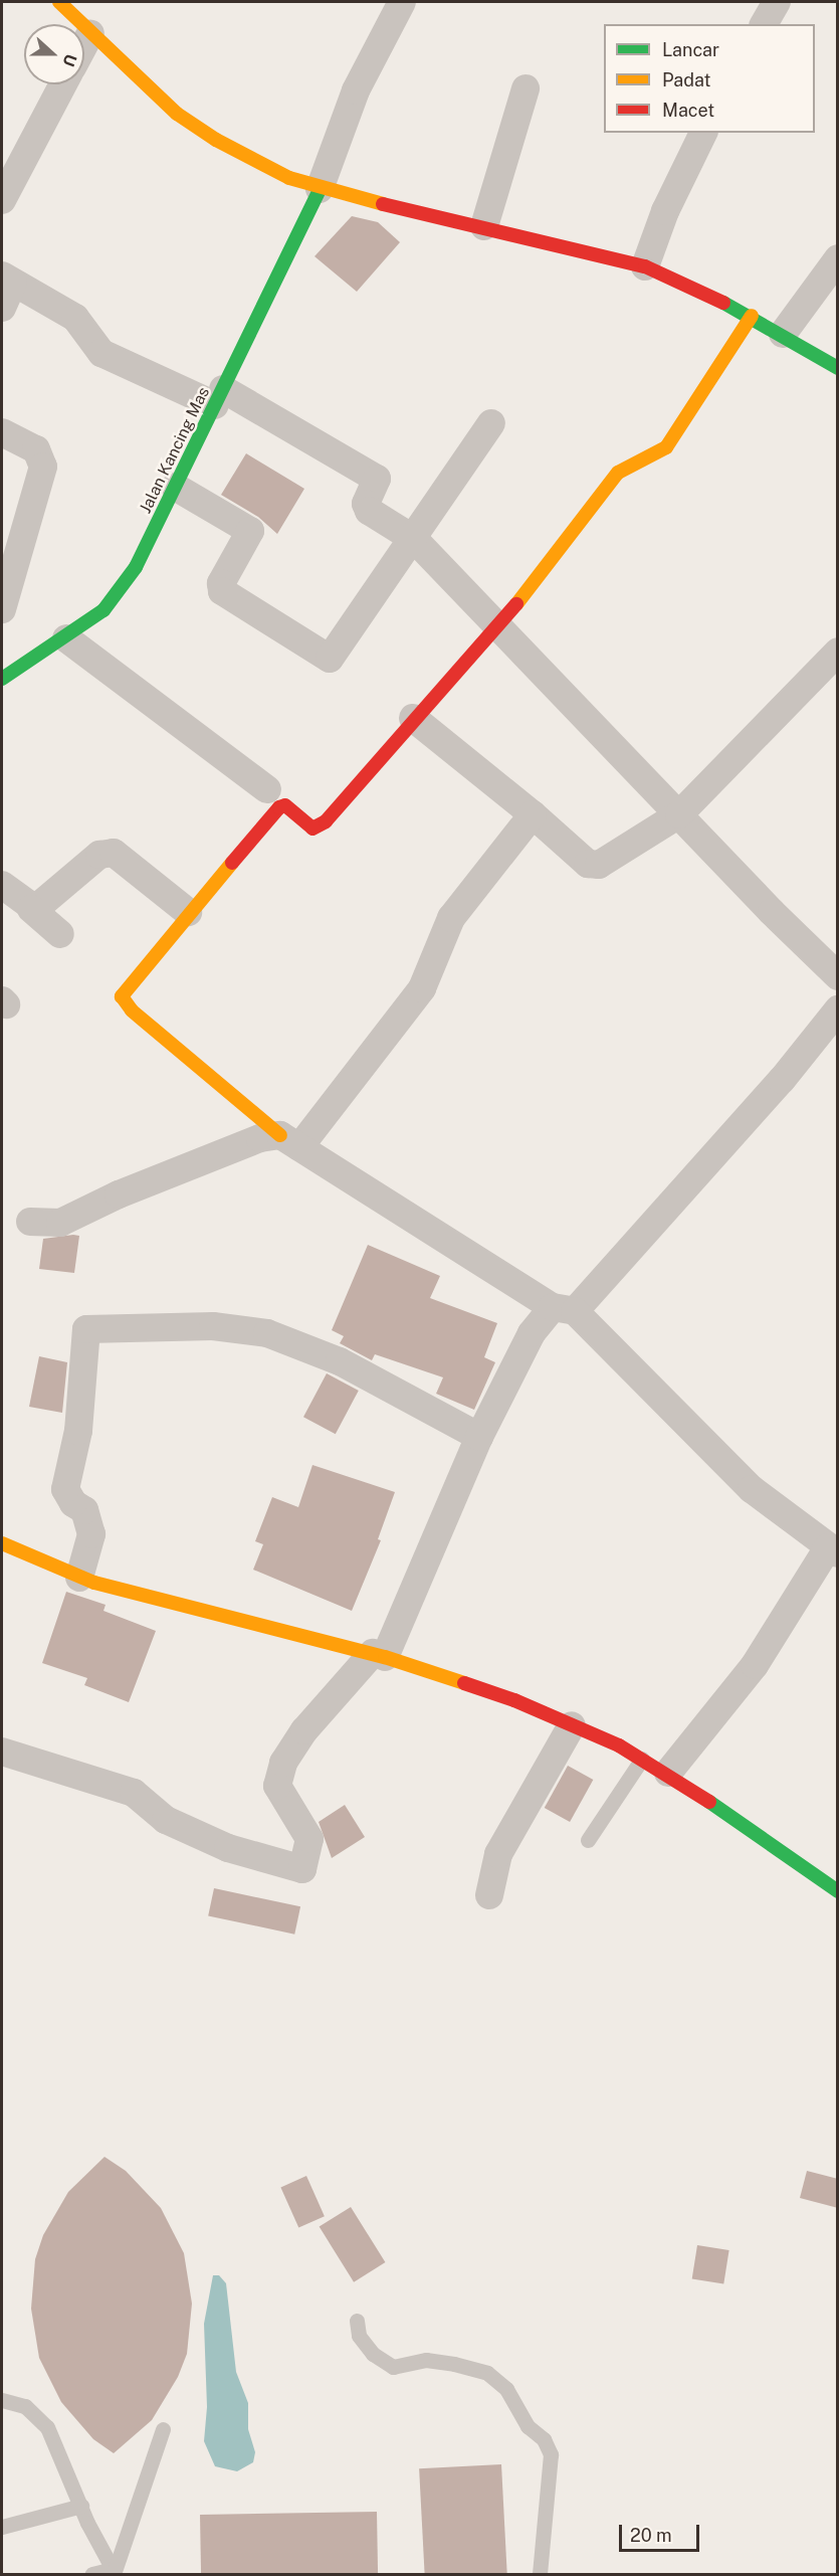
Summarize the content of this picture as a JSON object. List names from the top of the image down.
{
  "streets": {
    "street": ["Jalan Kancing Mas"]
  },
  "legend": ["Lancar", "Padat", "Macet"],
  "scale_bar": "20 m",
  "north": "right"
}
